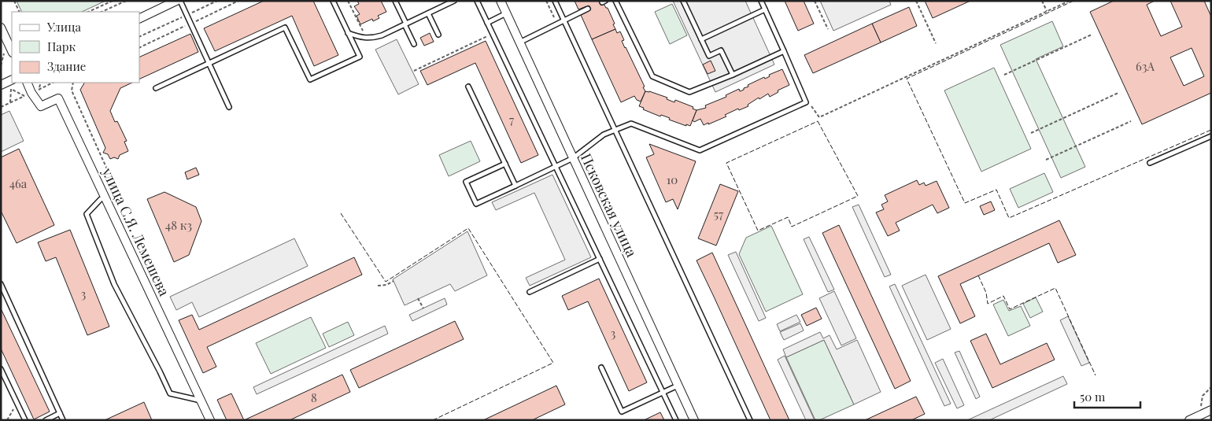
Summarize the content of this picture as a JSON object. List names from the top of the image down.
{
  "streets": {
    "street": ["Псковская улица", "улица С.Я. Лемешева"]
  },
  "house_numbers": [
    "63А",
    "7",
    "10",
    "46а",
    "57",
    "48 к3",
    "3",
    "3",
    "8"
  ],
  "legend": ["Улица", "Парк", "Здание"],
  "scale_bar": "50 m"
}
